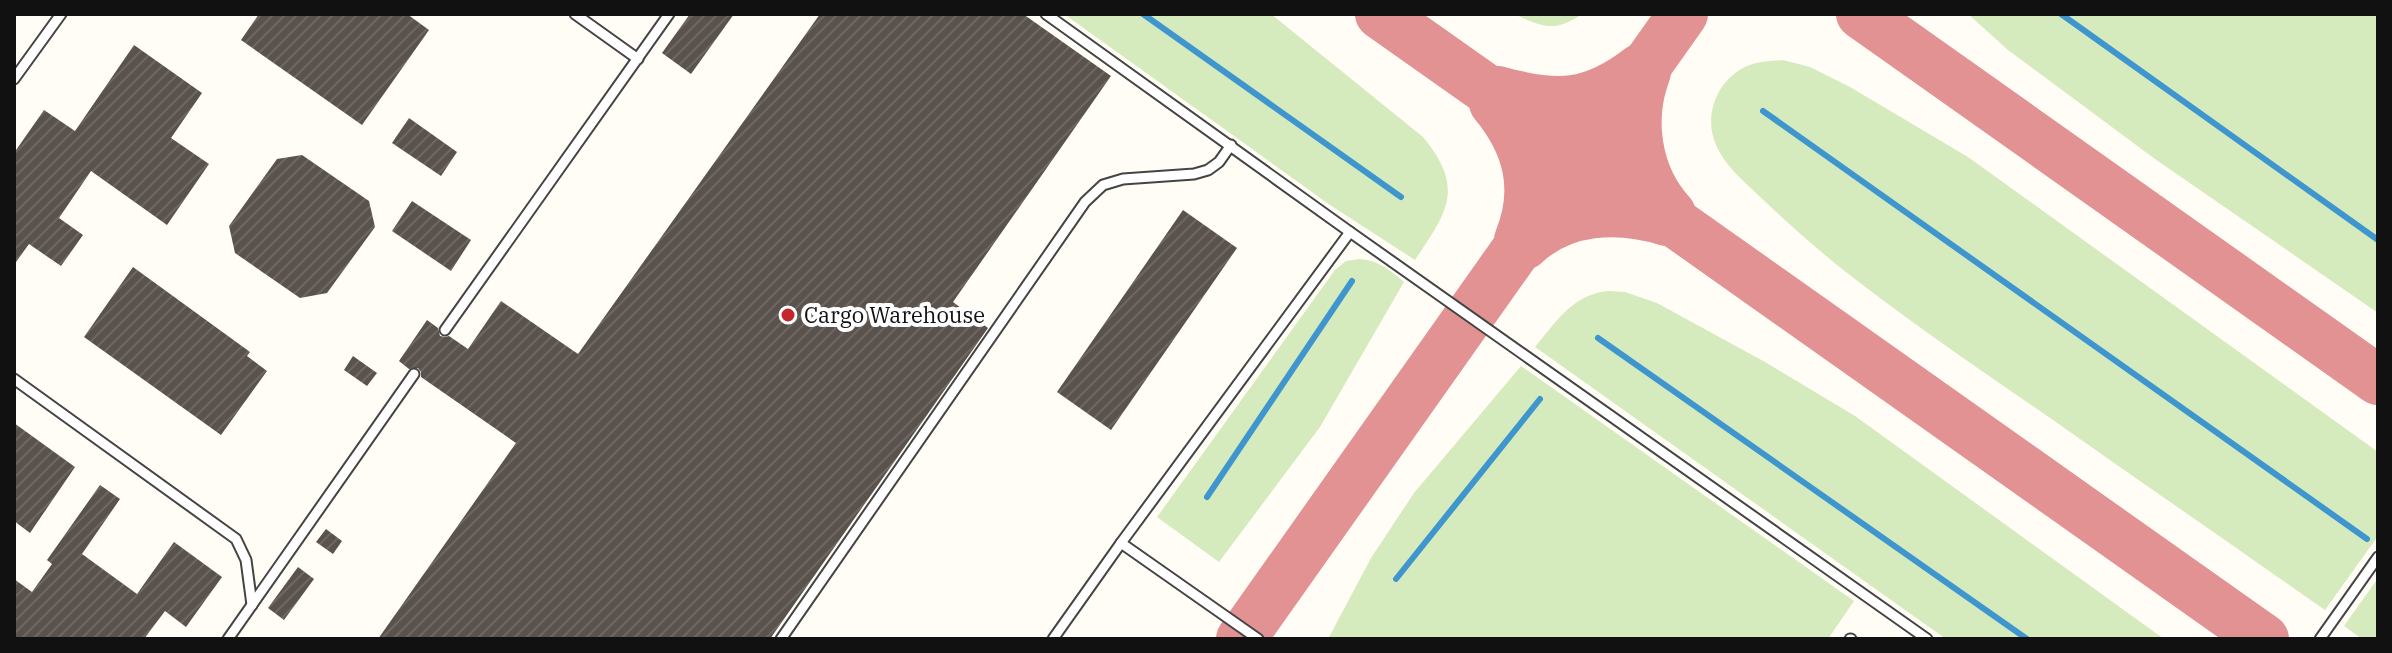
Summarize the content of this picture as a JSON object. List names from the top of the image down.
{
  "places": ["Cargo Warehouse"]
}
